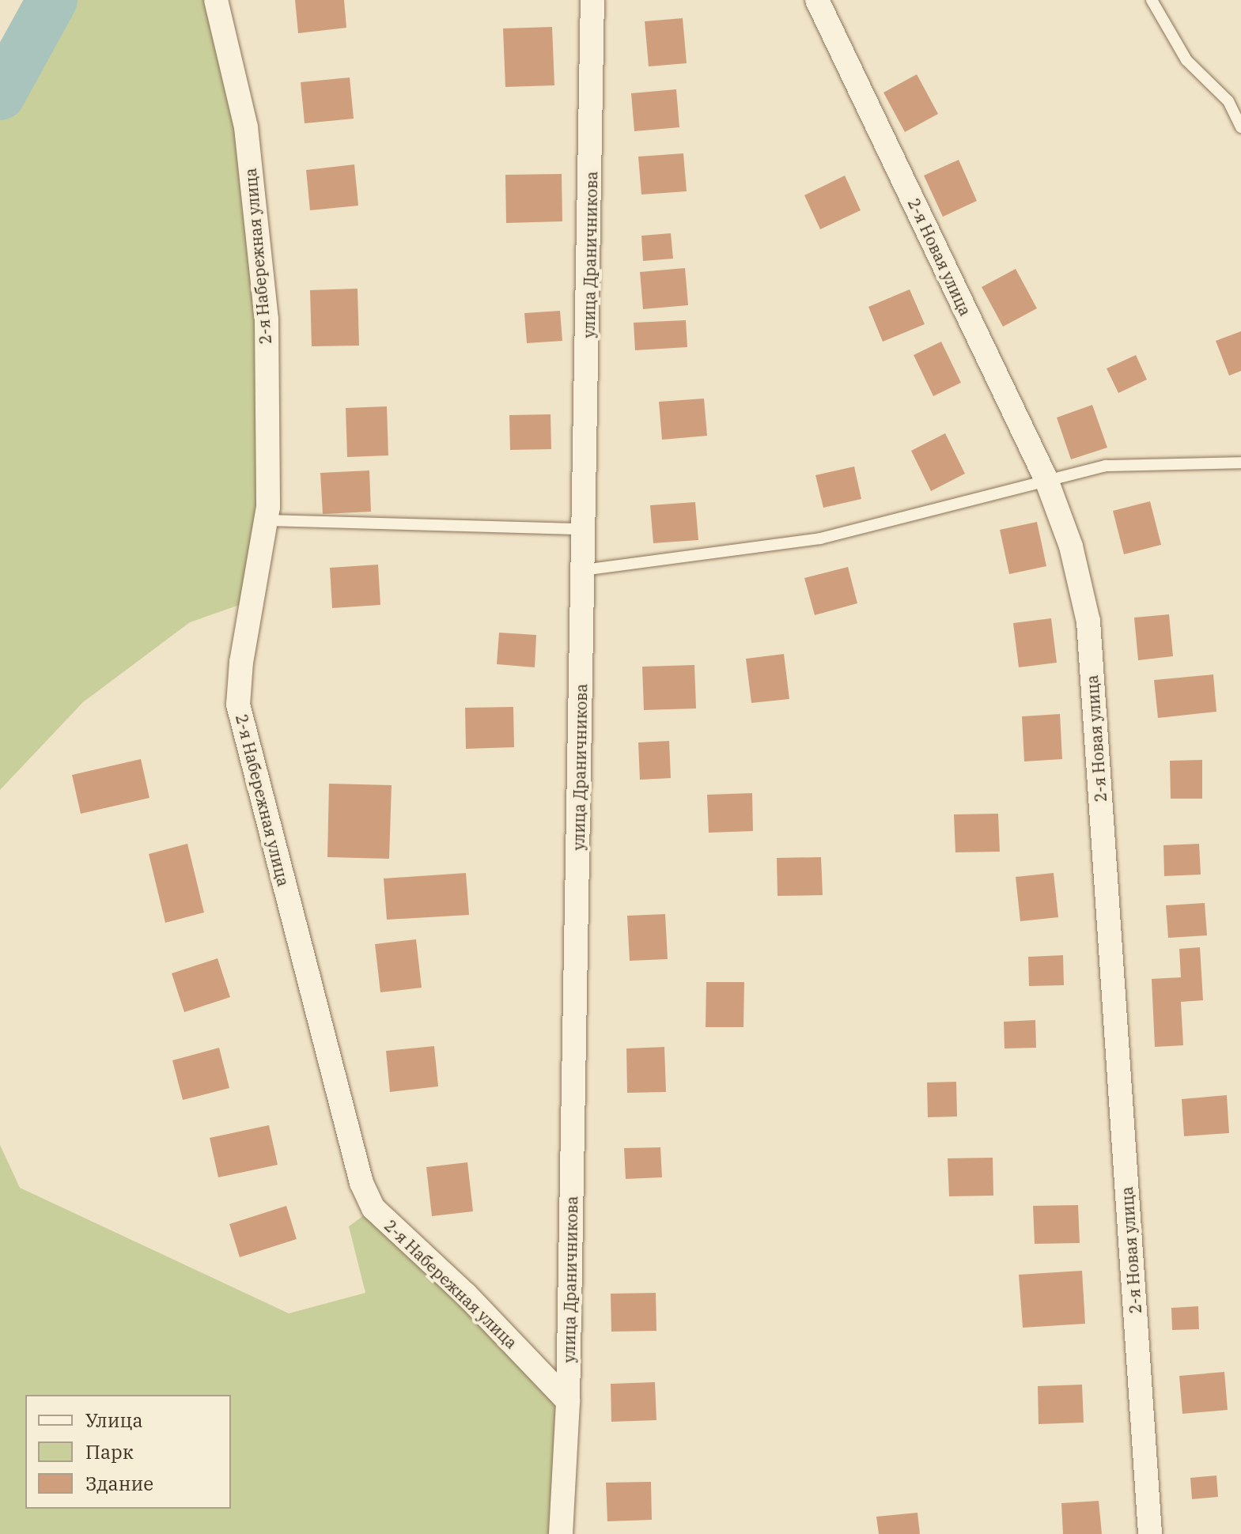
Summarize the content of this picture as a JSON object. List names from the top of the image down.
{
  "streets": {
    "street": ["улица Драничникова", "2-я Набережная улица", "2-я Новая улица"]
  },
  "crossings": [
    ["улица Драничникова", "2-я Набережная улица"]
  ],
  "legend": ["Улица", "Парк", "Здание"]
}
